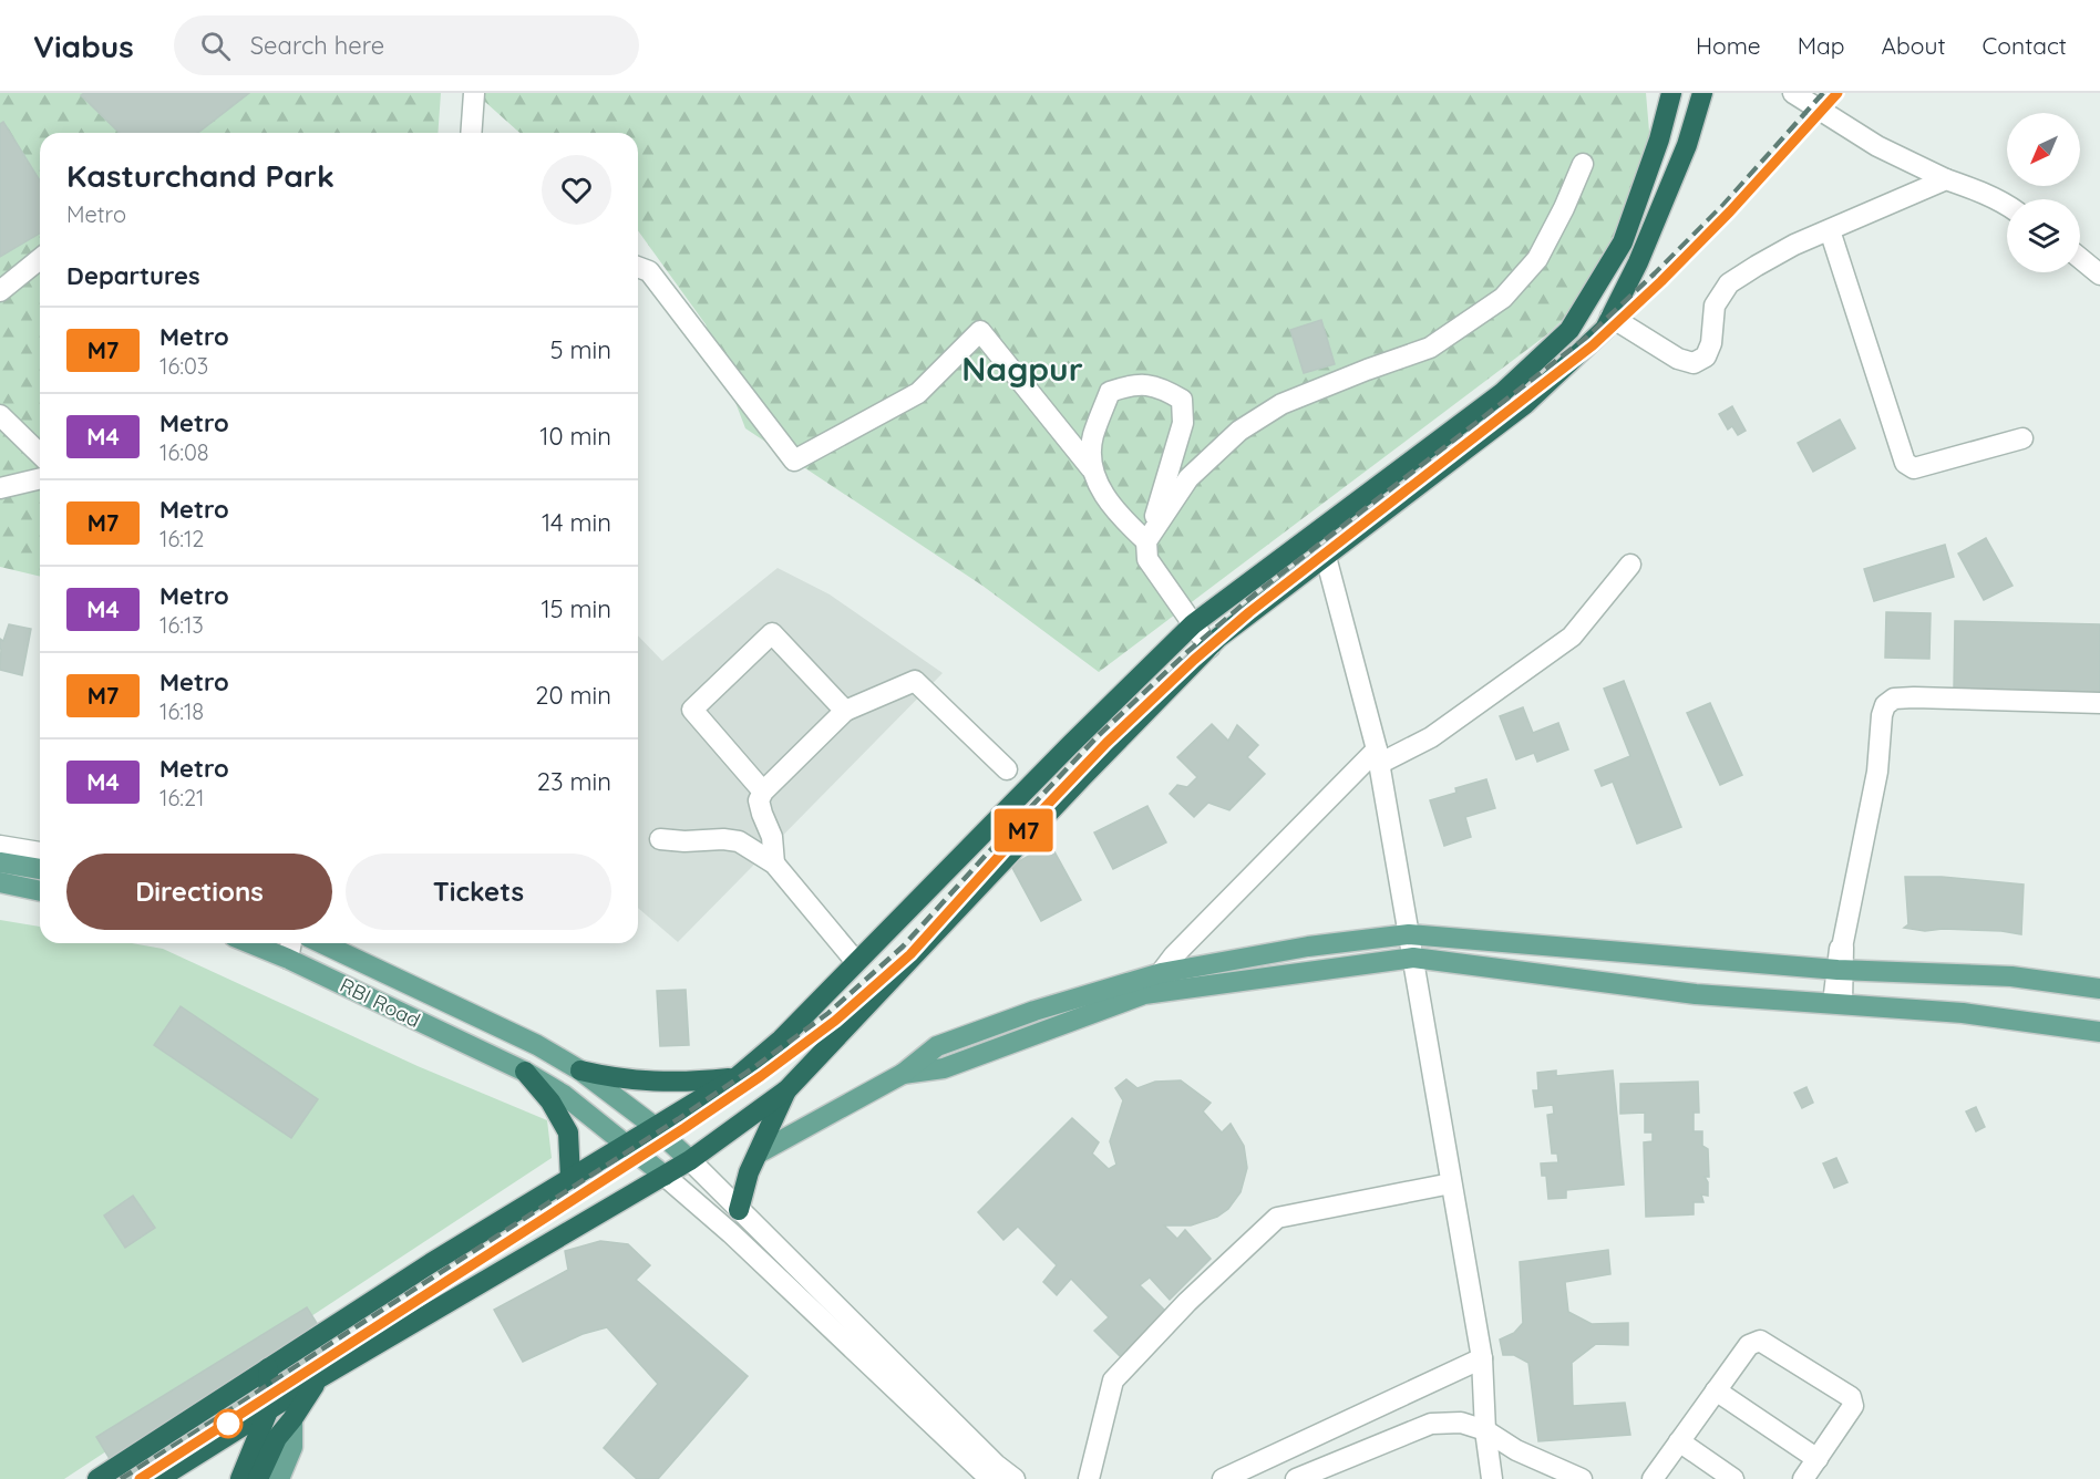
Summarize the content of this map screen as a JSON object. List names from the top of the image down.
{
  "streets": {
    "main road": ["RBI Road"]
  },
  "districts": ["Nagpur"],
  "lines": ["metro line M7"],
  "north": "bottom left",
  "page": {
    "header": "Viabus",
    "search": "Search here",
    "nav": [
      "Home",
      "Map",
      "About",
      "Contact"
    ],
    "on_map": "M7",
    "heading": [
      ["Kasturchand Park", "Metro"],
      "Departures"
    ],
    "list": [
      {
        "mark": "M7",
        "name": "Metro",
        "note": "16:03",
        "value": "5 min"
      },
      {
        "mark": "M4",
        "name": "Metro",
        "note": "16:08",
        "value": "10 min"
      },
      {
        "mark": "M7",
        "name": "Metro",
        "note": "16:12",
        "value": "14 min"
      },
      {
        "mark": "M4",
        "name": "Metro",
        "note": "16:13",
        "value": "15 min"
      },
      {
        "mark": "M7",
        "name": "Metro",
        "note": "16:18",
        "value": "20 min"
      },
      {
        "mark": "M4",
        "name": "Metro",
        "note": "16:21",
        "value": "23 min"
      }
    ],
    "buttons": ["Directions", "Tickets"]
  }
}
